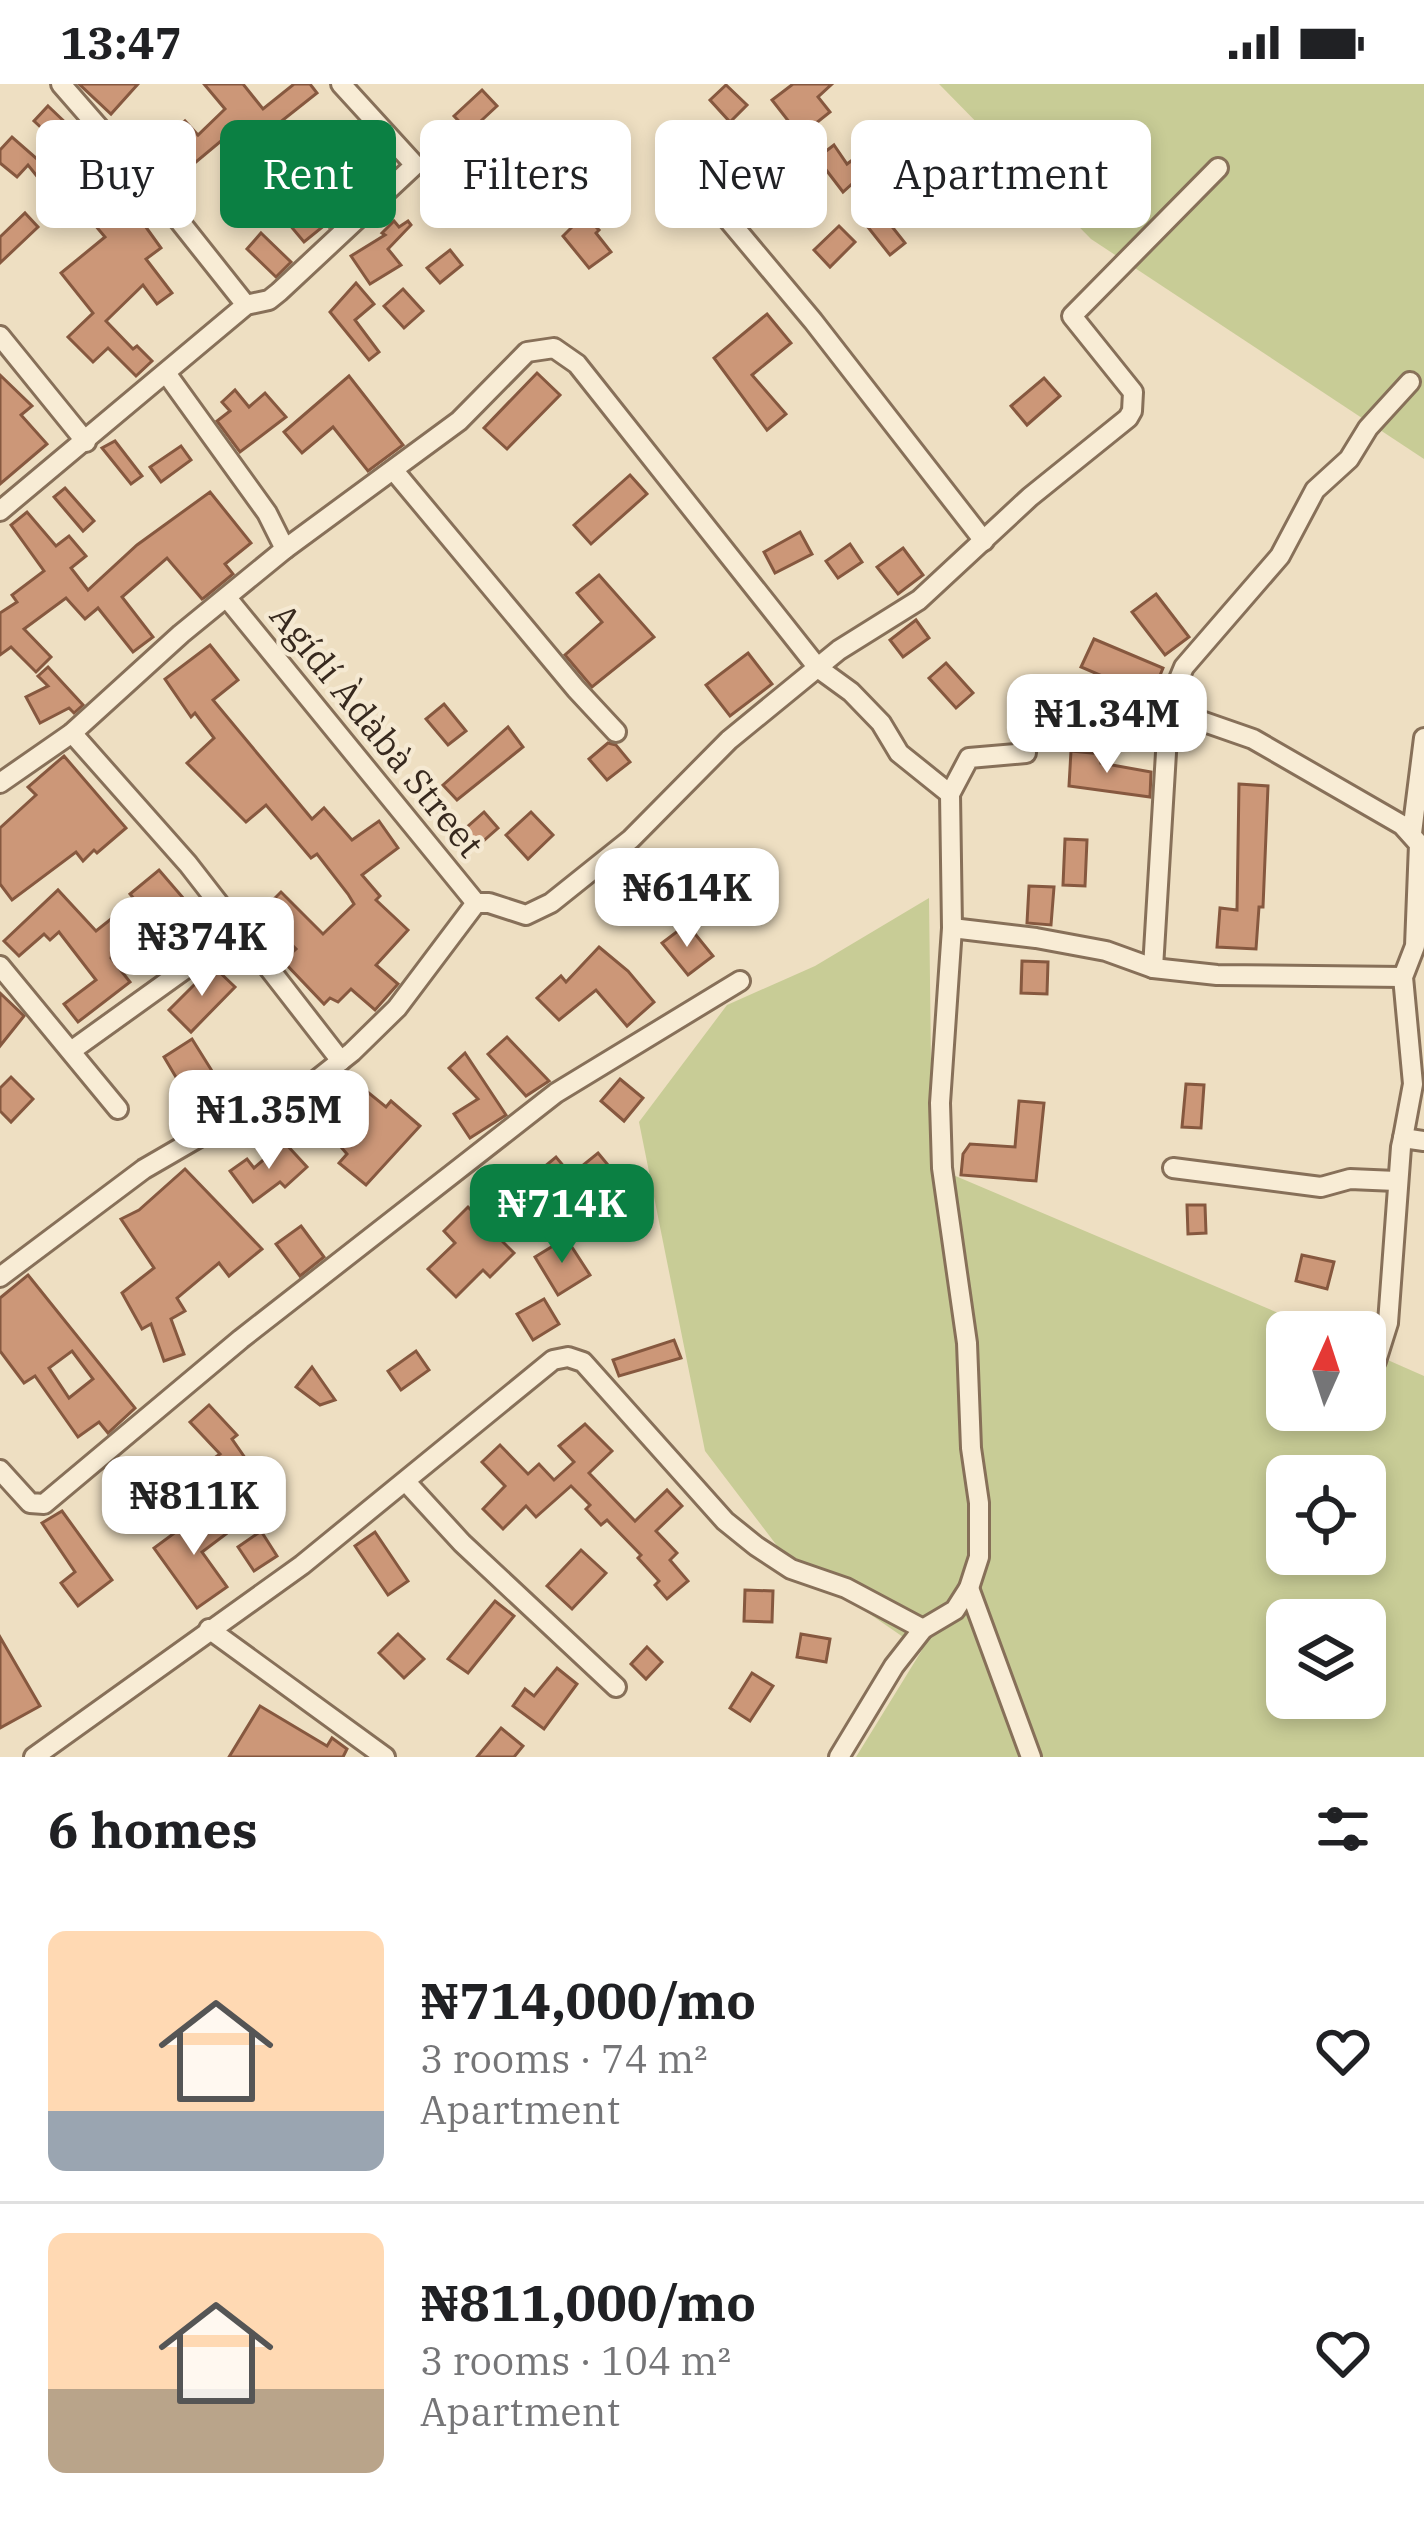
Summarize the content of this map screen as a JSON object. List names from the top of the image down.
{
  "streets": {
    "street": ["Agídí Àdàbà Street"]
  },
  "north": "top",
  "page": {
    "status": "13:47",
    "chip": [
      "Buy",
      "Rent",
      "Filters",
      "New",
      "Apartment"
    ],
    "price": [
      "₦1.34M",
      "₦614K",
      "₦374K",
      "₦1.35M",
      "₦714K",
      "₦811K"
    ],
    "heading": "6 homes",
    "list": [
      {
        "name": "₦714,000/mo",
        "note": "3 rooms · 74 m² · Apartment"
      },
      {
        "name": "₦811,000/mo",
        "note": "3 rooms · 104 m² · Apartment"
      }
    ]
  }
}
